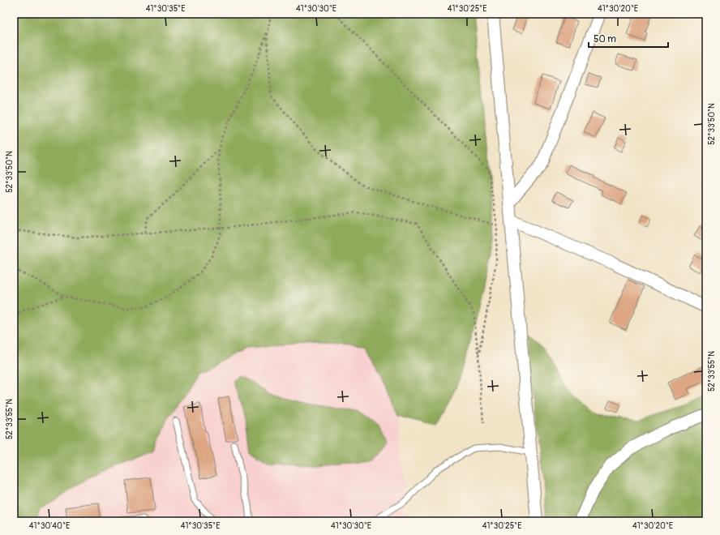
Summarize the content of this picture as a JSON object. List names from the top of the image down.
{
  "scale_bar": "50 m",
  "coordinates": [
    "41°30'35\"E",
    "41°30'30\"E",
    "41°30'25\"E",
    "41°30'20\"E",
    "52°33'50\"N",
    "52°33'55\"N",
    "41°30'40\"E"
  ]
}
